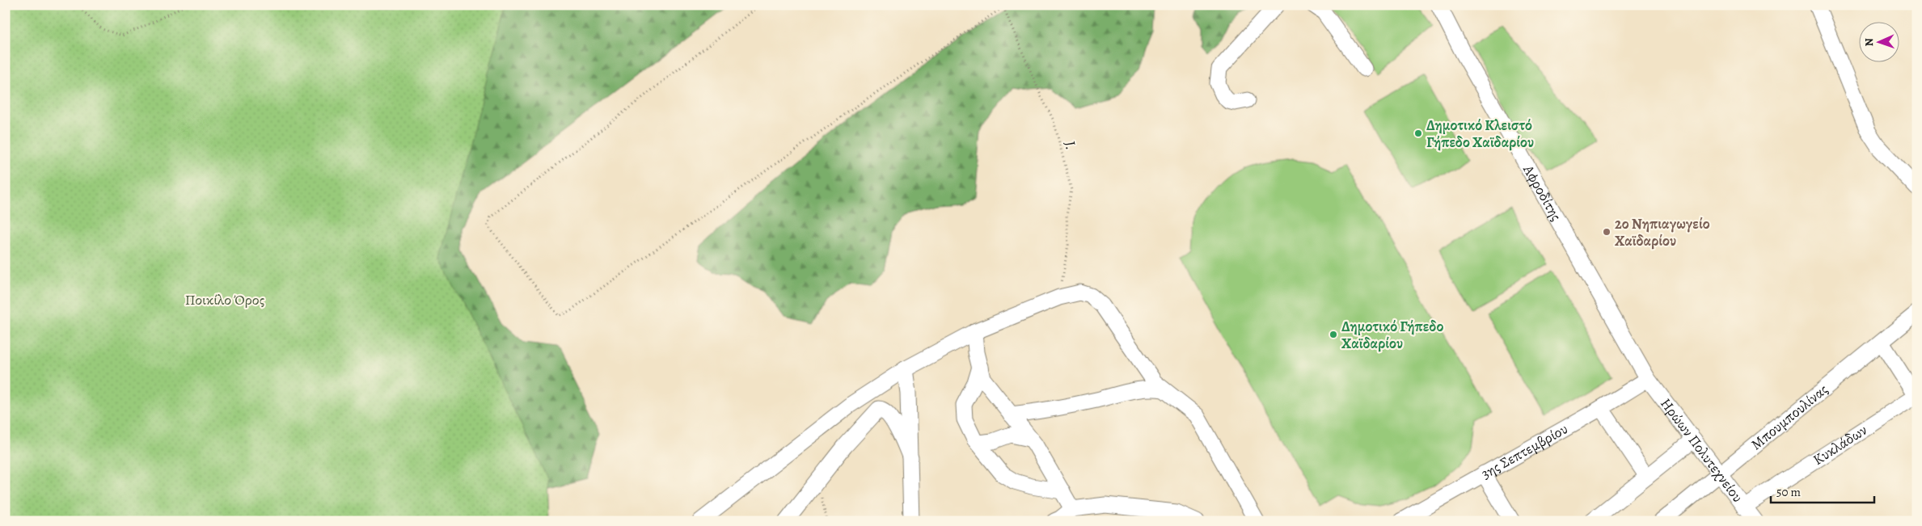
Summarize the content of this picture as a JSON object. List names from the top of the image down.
{
  "streets": {
    "street": [
      "Αφροδίτης",
      "Μπουμπουλίνας",
      "Κυκλάδων",
      "Ηρώων Πολυτεχνείου",
      "3ης Σεπτεμβρίου"
    ],
    "path": ["J."]
  },
  "crossings": [
    ["Αφροδίτης", "Ηρώων Πολυτεχνείου"],
    ["Αφροδίτης", "3ης Σεπτεμβρίου"],
    ["Μπουμπουλίνας", "Κυκλάδων"],
    ["Μπουμπουλίνας", "Ηρώων Πολυτεχνείου"],
    ["Κυκλάδων", "Ηρώων Πολυτεχνείου"],
    ["Ηρώων Πολυτεχνείου", "3ης Σεπτεμβρίου"]
  ],
  "parks": ["Ποικίλο Όρος"],
  "places": ["Δημοτικό Κλειστό Γήπεδο Χαϊδαρίου", "2ο Νηπιαγωγείο Χαϊδαρίου", "Δημοτικό Γήπεδο Χαϊδαρίου"],
  "scale_bar": "50 m",
  "north": "left"
}
